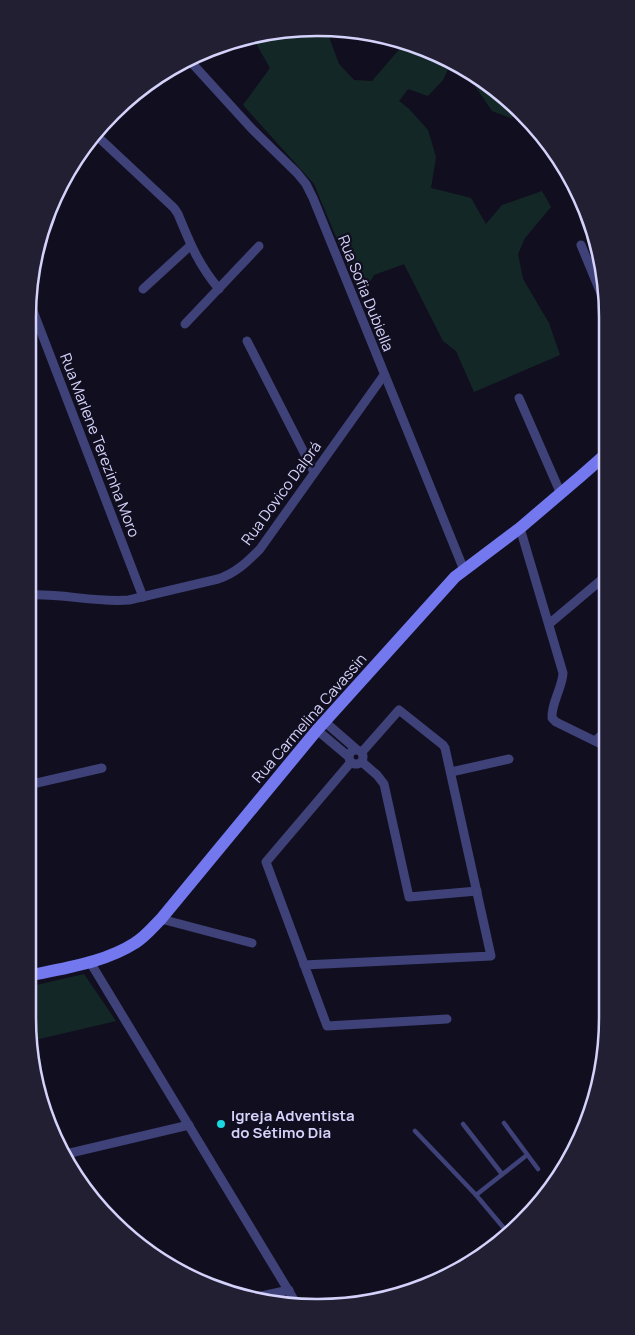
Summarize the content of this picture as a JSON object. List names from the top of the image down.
{
  "streets": {
    "main road": ["Rua Carmelina Cavassin"],
    "street": ["Rua Sofia Dubiella", "Rua Marlene Terezinha Moro", "Rua Dovico Dalprá"]
  },
  "crossings": [
    ["Rua Sofia Dubiella", "Rua Dovico Dalprá"],
    ["Rua Sofia Dubiella", "Rua Carmelina Cavassin"],
    ["Rua Marlene Terezinha Moro", "Rua Dovico Dalprá"]
  ],
  "places": ["Igreja Adventista do Sétimo Dia"]
}
